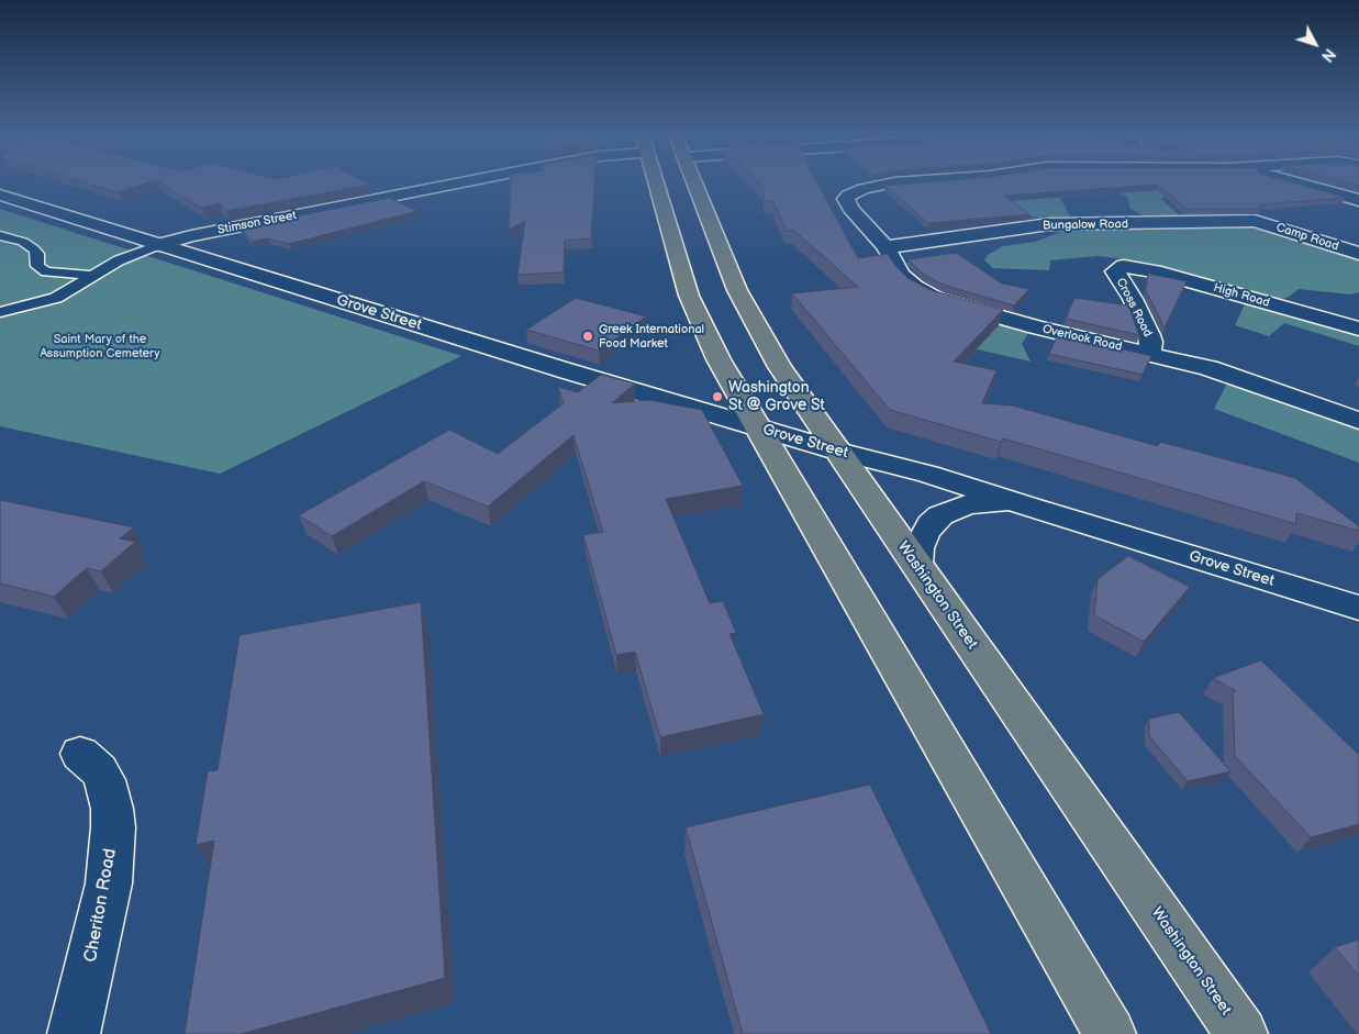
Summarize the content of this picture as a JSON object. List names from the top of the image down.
{
  "streets": {
    "main road": ["Washington Street"],
    "street": [
      "Stimson Street",
      "Bungalow Road",
      "Camp Road",
      "High Road",
      "Cross Road",
      "Grove Street",
      "Overlook Road",
      "Cheriton Road"
    ]
  },
  "crossings": [
    ["Stimson Street", "Grove Street"],
    ["Bungalow Road", "Camp Road"],
    ["Bungalow Road", "Overlook Road"],
    ["High Road", "Cross Road"],
    ["Cross Road", "Overlook Road"],
    ["Grove Street", "Washington Street"]
  ],
  "parks": ["Saint Mary of the Assumption Cemetery"],
  "places": ["Greek International Food Market", "Washington St @ Grove St"],
  "north": "bottom right"
}
